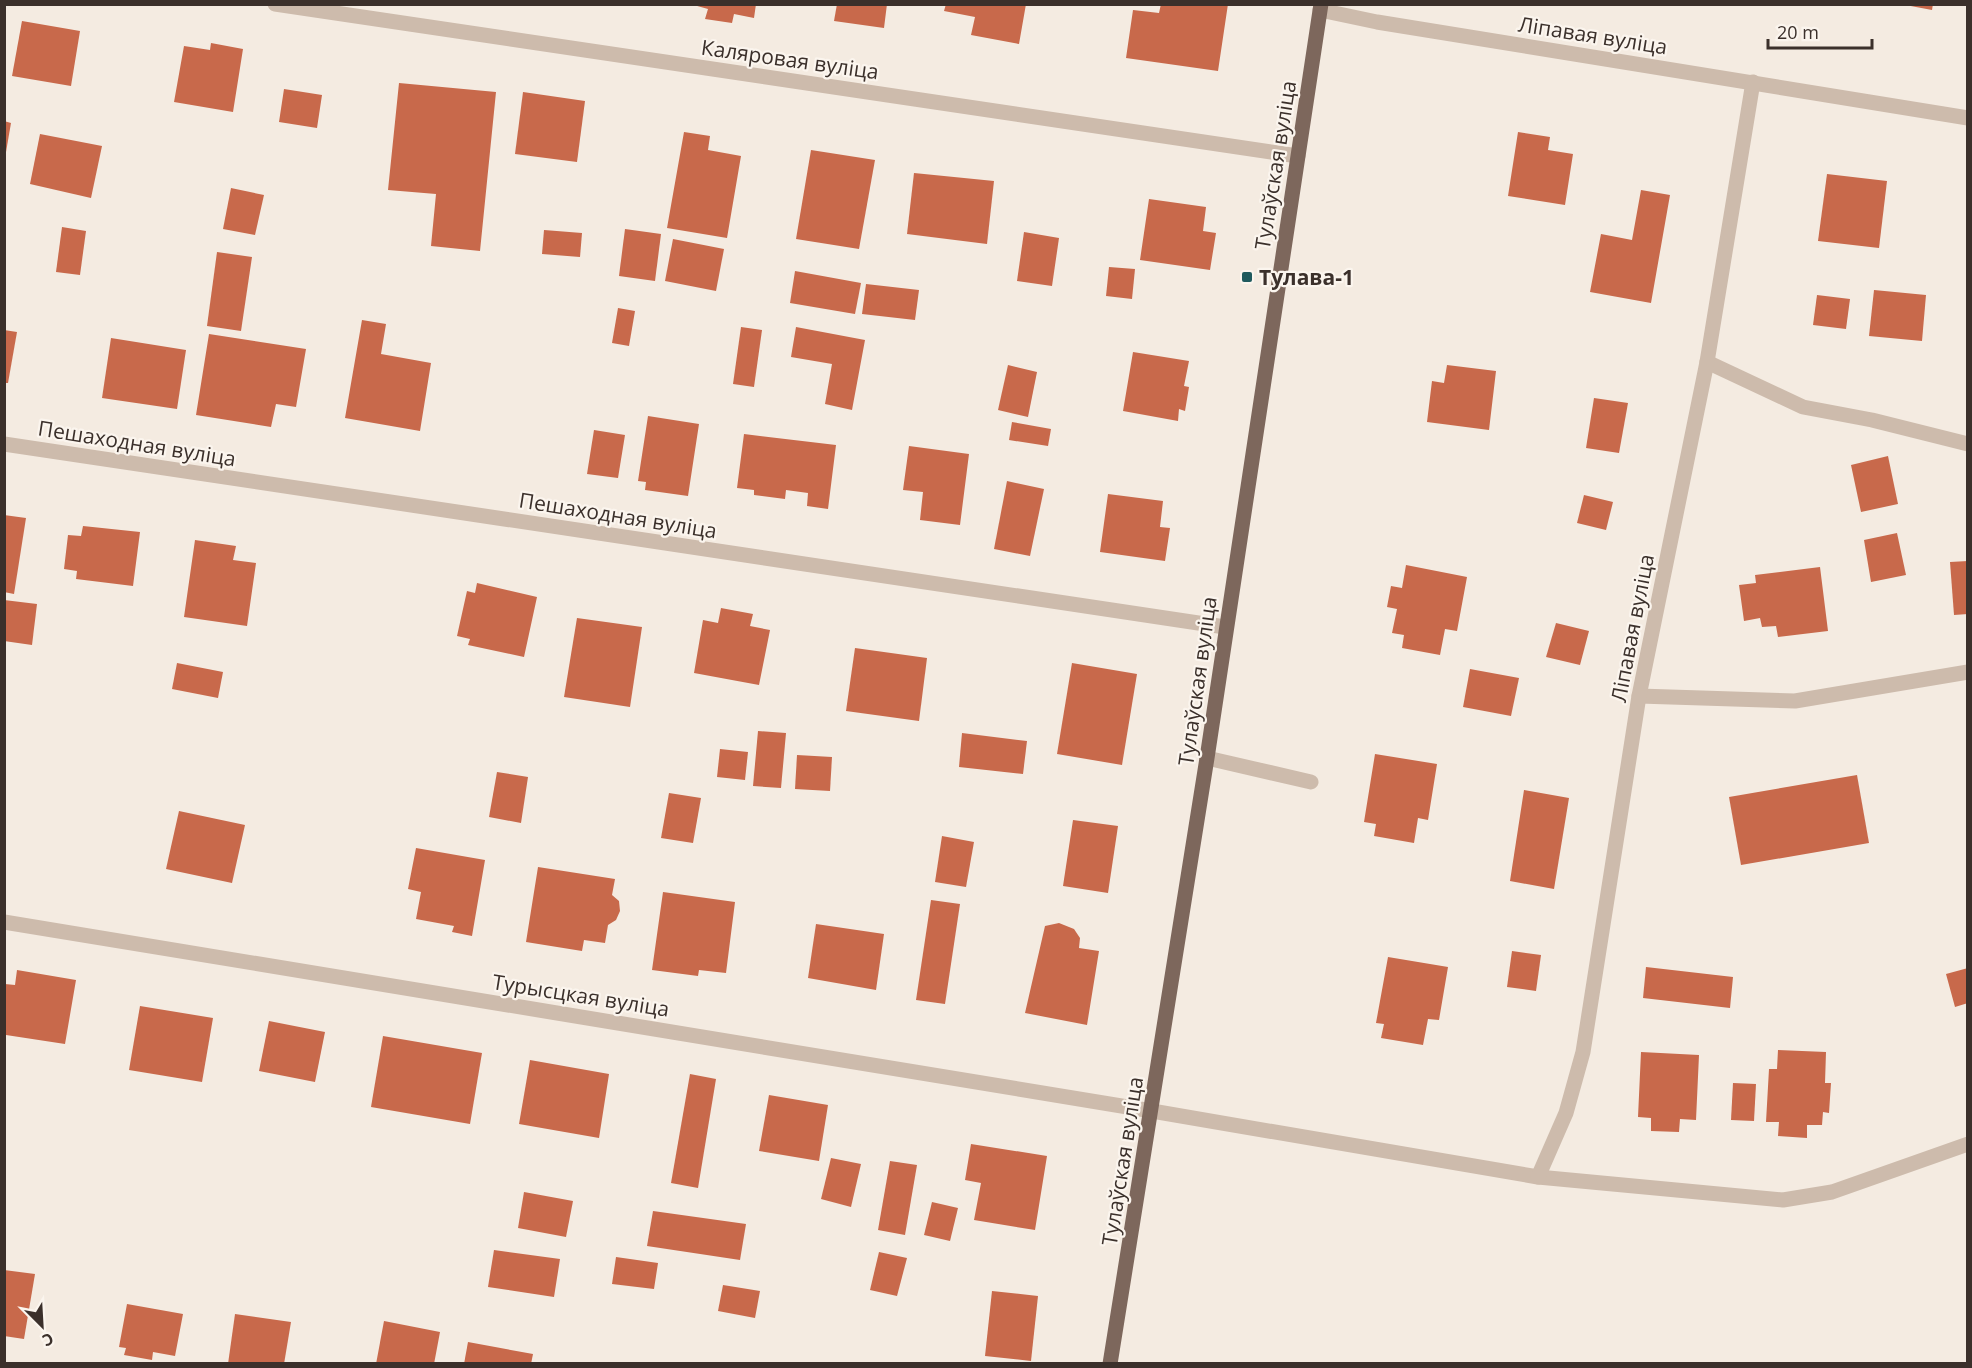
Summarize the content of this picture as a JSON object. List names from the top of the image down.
{
  "streets": {
    "main road": ["Тулаўская вуліца"],
    "street": [
      "Ліпавая вуліца",
      "Каляровая вуліца",
      "Пешаходная вуліца",
      "Турысцкая вуліца"
    ]
  },
  "crossings": [
    ["Ліпавая вуліца", "Тулаўская вуліца"],
    ["Ліпавая вуліца", "Турысцкая вуліца"],
    ["Каляровая вуліца", "Тулаўская вуліца"],
    ["Тулаўская вуліца", "Пешаходная вуліца"],
    ["Тулаўская вуліца", "Турысцкая вуліца"]
  ],
  "places": {
    "transit": ["Тулава-1"]
  },
  "scale_bar": "20 m",
  "north": "bottom right"
}
